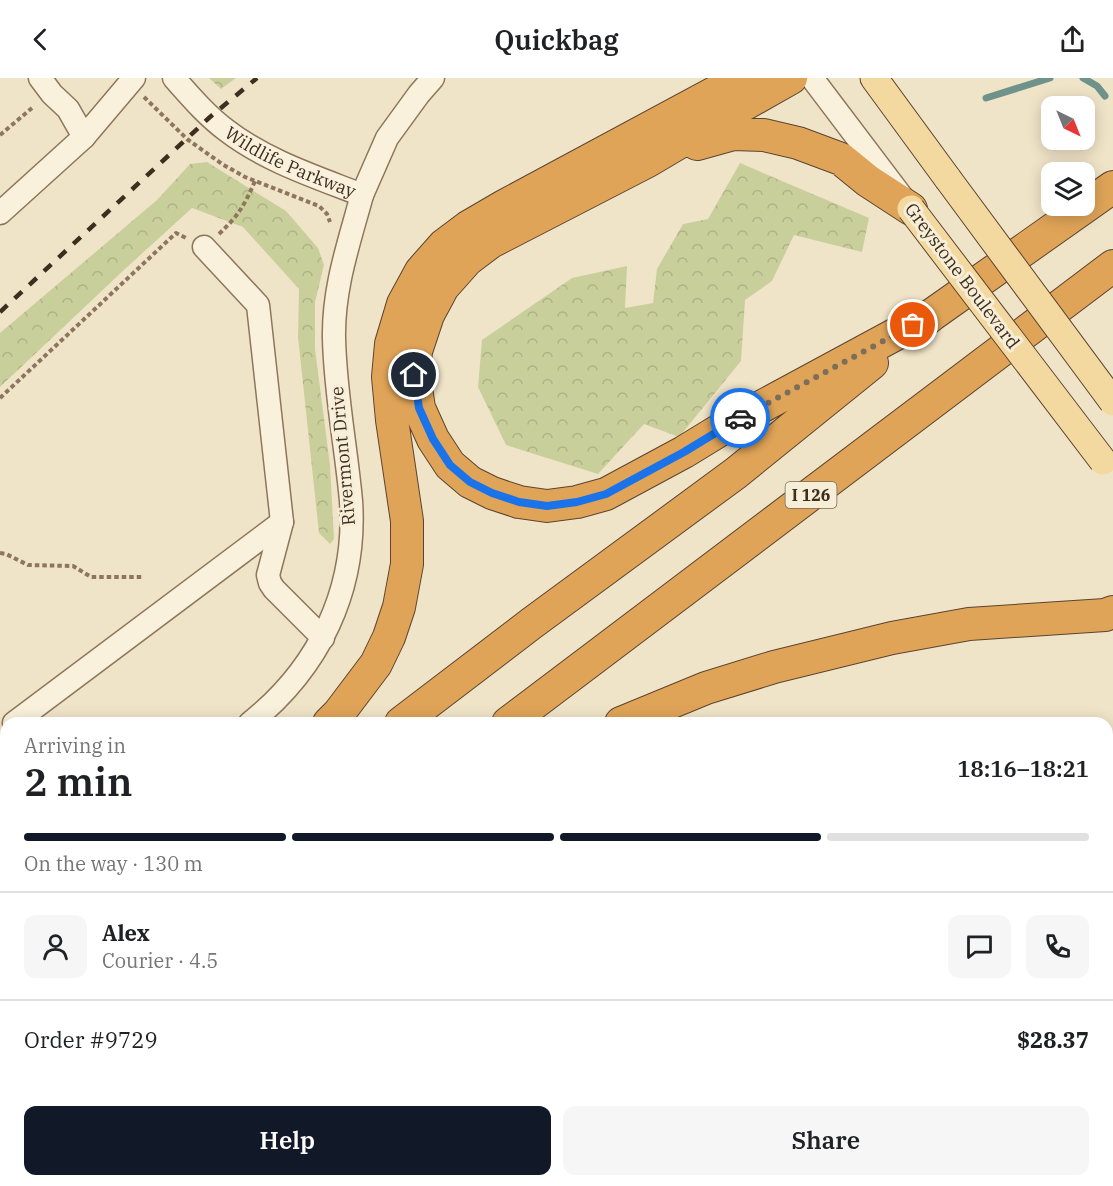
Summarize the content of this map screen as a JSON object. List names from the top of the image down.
{
  "streets": {
    "highway": ["I 126"],
    "main road": ["Greystone Boulevard"],
    "street": ["Wildlife Parkway", "Rivermont Drive"]
  },
  "crossings": [
    ["Wildlife Parkway", "Rivermont Drive"]
  ],
  "north": "bottom right",
  "page": {
    "header": "Quickbag",
    "heading": ["2 min", "Arriving in", "18:16–18:21"],
    "panel": [
      "Alex",
      "Courier · 4.5",
      "Order #9729",
      "$28.37"
    ],
    "bar": "On the way · 130 m",
    "buttons": ["Help", "Share"]
  }
}
